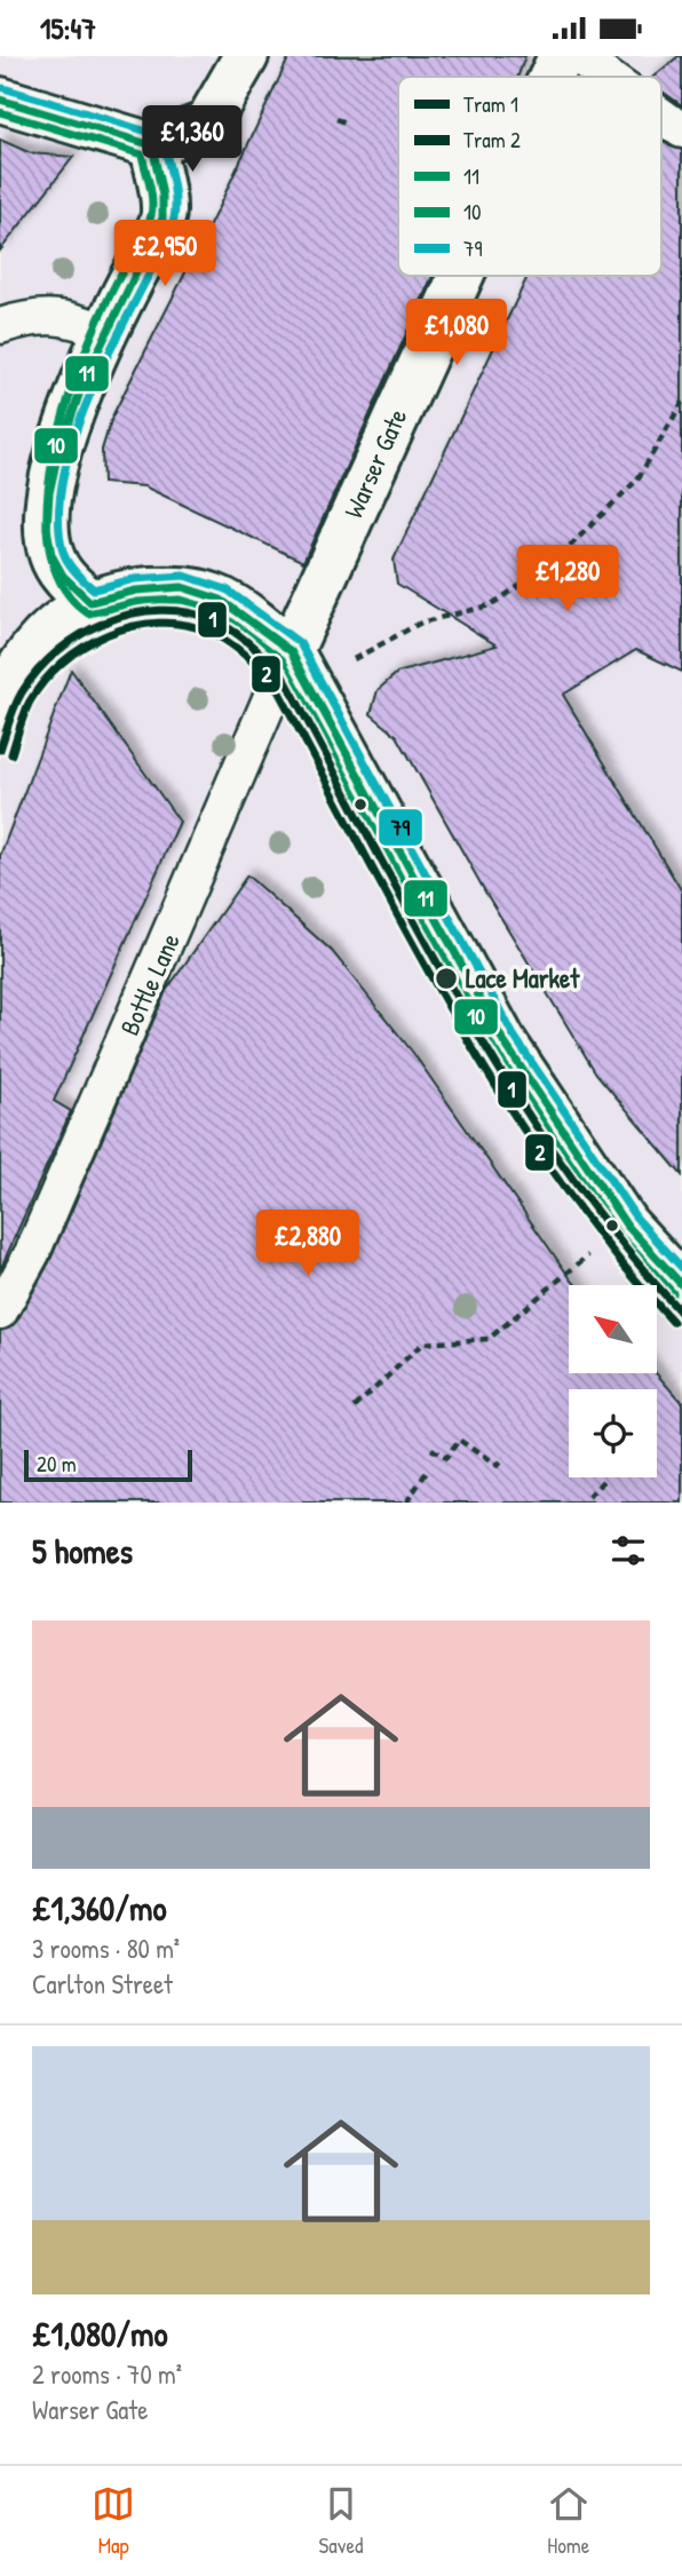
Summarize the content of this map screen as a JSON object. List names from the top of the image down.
{
  "streets": {
    "street": ["Warser Gate", "Bottle Lane"]
  },
  "crossings": [
    ["Warser Gate", "Bottle Lane"]
  ],
  "places": ["Lace Market"],
  "lines": [
    "transit line 79",
    "transit line 11",
    "transit line 10",
    "tram line 1",
    "tram line 2"
  ],
  "legend": [
    "Tram 1",
    "Tram 2",
    "11",
    "10",
    "79"
  ],
  "scale_bar": "20 m",
  "north": "top left",
  "page": {
    "status": "15:47",
    "price": [
      "£1,360",
      "£2,950",
      "£1,080",
      "£1,280",
      "£2,880"
    ],
    "scale": "20 m",
    "heading": "5 homes",
    "list": [
      {
        "name": "£1,360/mo",
        "note": "3 rooms · 80 m² · Carlton Street"
      },
      {
        "name": "£1,080/mo",
        "note": "2 rooms · 70 m² · Warser Gate"
      }
    ],
    "tabs": ["Map", "Saved", "Home"]
  }
}
